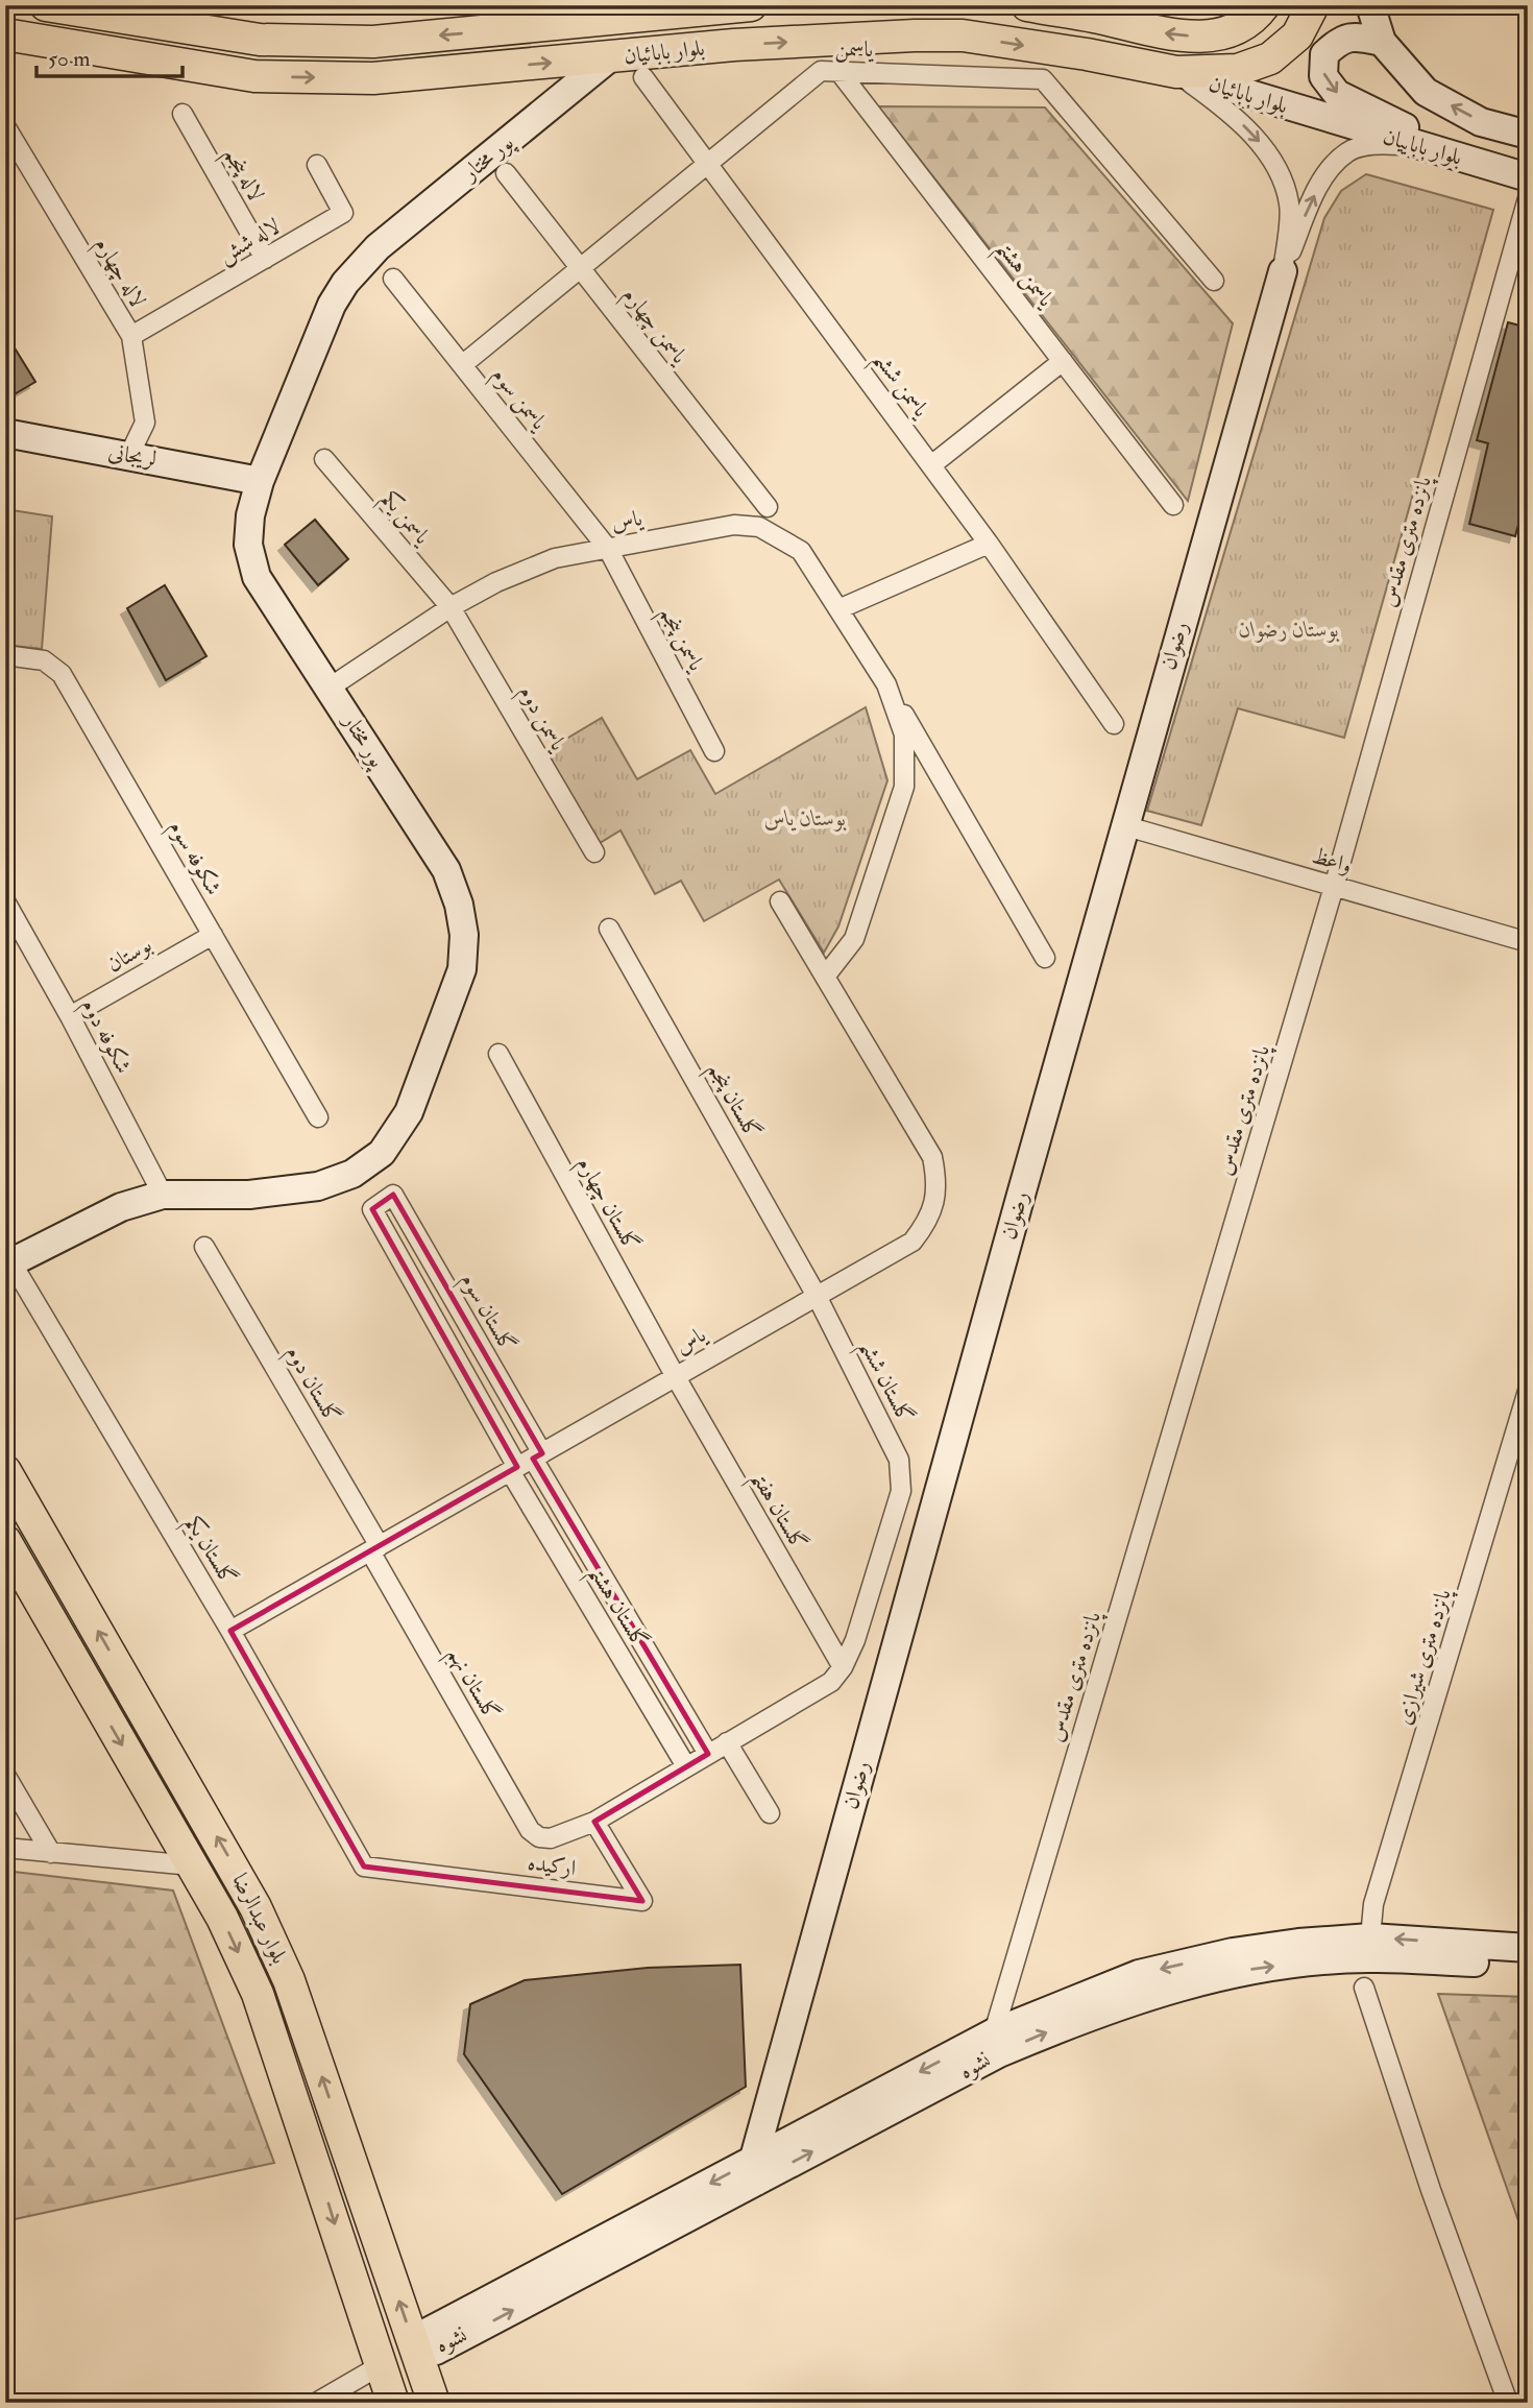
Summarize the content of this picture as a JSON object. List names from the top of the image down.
{
  "streets": {
    "main road": [
      "بلوار بابائیان",
      "بلوار باباییان",
      "پور مختار",
      "لریجانی",
      "رضوان",
      "بلوار عبدالرضا",
      "نشوه"
    ],
    "street": [
      "یاسمن",
      "لاله پنجم",
      "لاله شش",
      "لاله چهارم",
      "یاسمن هشتم",
      "یاسمن چهارم",
      "یاسمن ششم",
      "یاسمن سوم",
      "یاسمن یکم",
      "یاس",
      "پانزده متری مقدس",
      "یاسمن پنجم",
      "یاسمن دوم",
      "شکوفه سوم",
      "واعظ",
      "بوستان",
      "شکوفه دوم",
      "گلستان پنجم",
      "گلستان چهارم",
      "گلستان سوم",
      "گلستان ششم",
      "گلستان دوم",
      "گلستان هفتم",
      "گلستان یکم",
      "گلستان هشتم",
      "پانزده متری شیرازی",
      "گلستان نهم",
      "ارکیده"
    ]
  },
  "crossings": [
    ["یاسمن", "یاسمن هشتم"],
    ["یاسمن", "یاسمن چهارم"],
    ["یاسمن", "یاسمن ششم"],
    ["یاسمن", "یاسمن سوم"],
    ["بلوار بابائیان", "بلوار باباییان"],
    ["بلوار بابائیان", "پور مختار"],
    ["پور مختار", "لریجانی"],
    ["پور مختار", "یاس"],
    ["پور مختار", "شکوفه دوم"],
    ["پور مختار", "گلستان یکم"],
    ["لاله پنجم", "لاله شش"],
    ["لاله شش", "لاله چهارم"],
    ["لاله چهارم", "لریجانی"],
    ["یاسمن سوم", "یاس"],
    ["یاسمن سوم", "یاسمن پنجم"],
    ["یاسمن یکم", "یاس"],
    ["یاسمن یکم", "یاسمن دوم"],
    ["یاس", "یاسمن پنجم"],
    ["یاس", "یاسمن دوم"],
    ["یاس", "گلستان پنجم"],
    ["یاس", "گلستان چهارم"],
    ["یاس", "گلستان سوم"],
    ["یاس", "گلستان ششم"],
    ["یاس", "گلستان دوم"],
    ["یاس", "گلستان هفتم"],
    ["یاس", "گلستان یکم"],
    ["یاس", "گلستان هشتم"],
    ["یاس", "گلستان نهم"],
    ["پانزده متری مقدس", "واعظ"],
    ["پانزده متری مقدس", "نشوه"],
    ["رضوان", "واعظ"],
    ["رضوان", "نشوه"],
    ["شکوفه سوم", "بوستان"],
    ["بوستان", "شکوفه دوم"],
    ["گلستان پنجم", "گلستان ششم"],
    ["گلستان چهارم", "گلستان هفتم"],
    ["گلستان سوم", "گلستان هشتم"],
    ["گلستان ششم", "گلستان هفتم"],
    ["گلستان دوم", "گلستان نهم"],
    ["گلستان یکم", "ارکیده"],
    ["پانزده متری شیرازی", "نشوه"],
    ["گلستان نهم", "ارکیده"],
    ["بلوار عبدالرضا", "نشوه"]
  ],
  "parks": ["بوستان رضوان", "بوستان یاس"],
  "scale_bar": "50 m"
}
